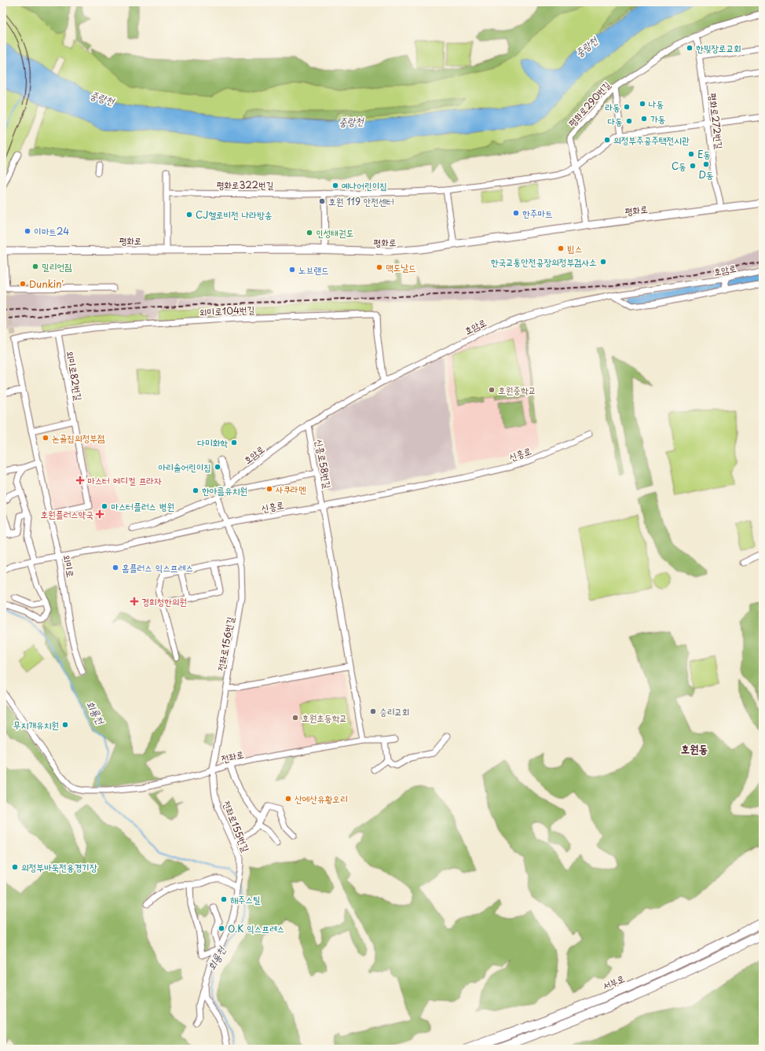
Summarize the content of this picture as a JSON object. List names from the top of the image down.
{
  "streets": {
    "highway": ["서부로"],
    "main road": ["평화로"],
    "street": [
      "평화로290번길",
      "평화로272번길",
      "평화로322번길",
      "호암로",
      "외미로104번길",
      "외미로82번길",
      "신흥로",
      "신흥로58번길",
      "외미로",
      "전좌로156번길",
      "전좌로",
      "전좌로155번길"
    ]
  },
  "crossings": [
    ["평화로290번길", "평화로272번길"],
    ["평화로290번길", "평화로322번길"],
    ["평화로290번길", "평화로"],
    ["평화로272번길", "평화로"],
    ["호암로", "외미로104번길"],
    ["호암로", "신흥로58번길"],
    ["호암로", "전좌로156번길"],
    ["외미로104번길", "외미로82번길"],
    ["외미로104번길", "외미로"],
    ["외미로82번길", "외미로"],
    ["신흥로", "신흥로58번길"],
    ["신흥로", "외미로"],
    ["신흥로", "전좌로156번길"],
    ["신흥로58번길", "전좌로"],
    ["전좌로156번길", "전좌로"],
    ["전좌로156번길", "전좌로155번길"],
    ["전좌로", "전좌로155번길"]
  ],
  "districts": ["호원동"],
  "water": ["중랑천", "회룡천"],
  "places": {
    "other": [
      "한빛장로교회",
      "나동",
      "라동",
      "가동",
      "다동",
      "의정부주공주택전시관",
      "E동",
      "D동",
      "C동",
      "예나어린이집",
      "호원 119 안전센터",
      "한주마트",
      "CJ헬로비전 나라방송",
      "이마트24",
      "인성태권도",
      "빕스",
      "한국교통안전공장의정부검사소",
      "밀리언짐",
      "맥도날드",
      "노브랜드",
      "Dunkin'",
      "호원중학교",
      "논골집의정부점",
      "다미화학",
      "아리솔어린이집",
      "사쿠라멘",
      "한아름유치원",
      "마스터플러스 병원",
      "홈플러스 익스프레스",
      "승리교회",
      "호원초등학교",
      "무지개유치원",
      "산에산유황오리",
      "의정부바둑전용경기장",
      "해주스틸",
      "O.K 익스프레스"
    ],
    "health": ["마스터 메디컬 프라자", "호원플러스약국", "경희청한의원"]
  }
}
